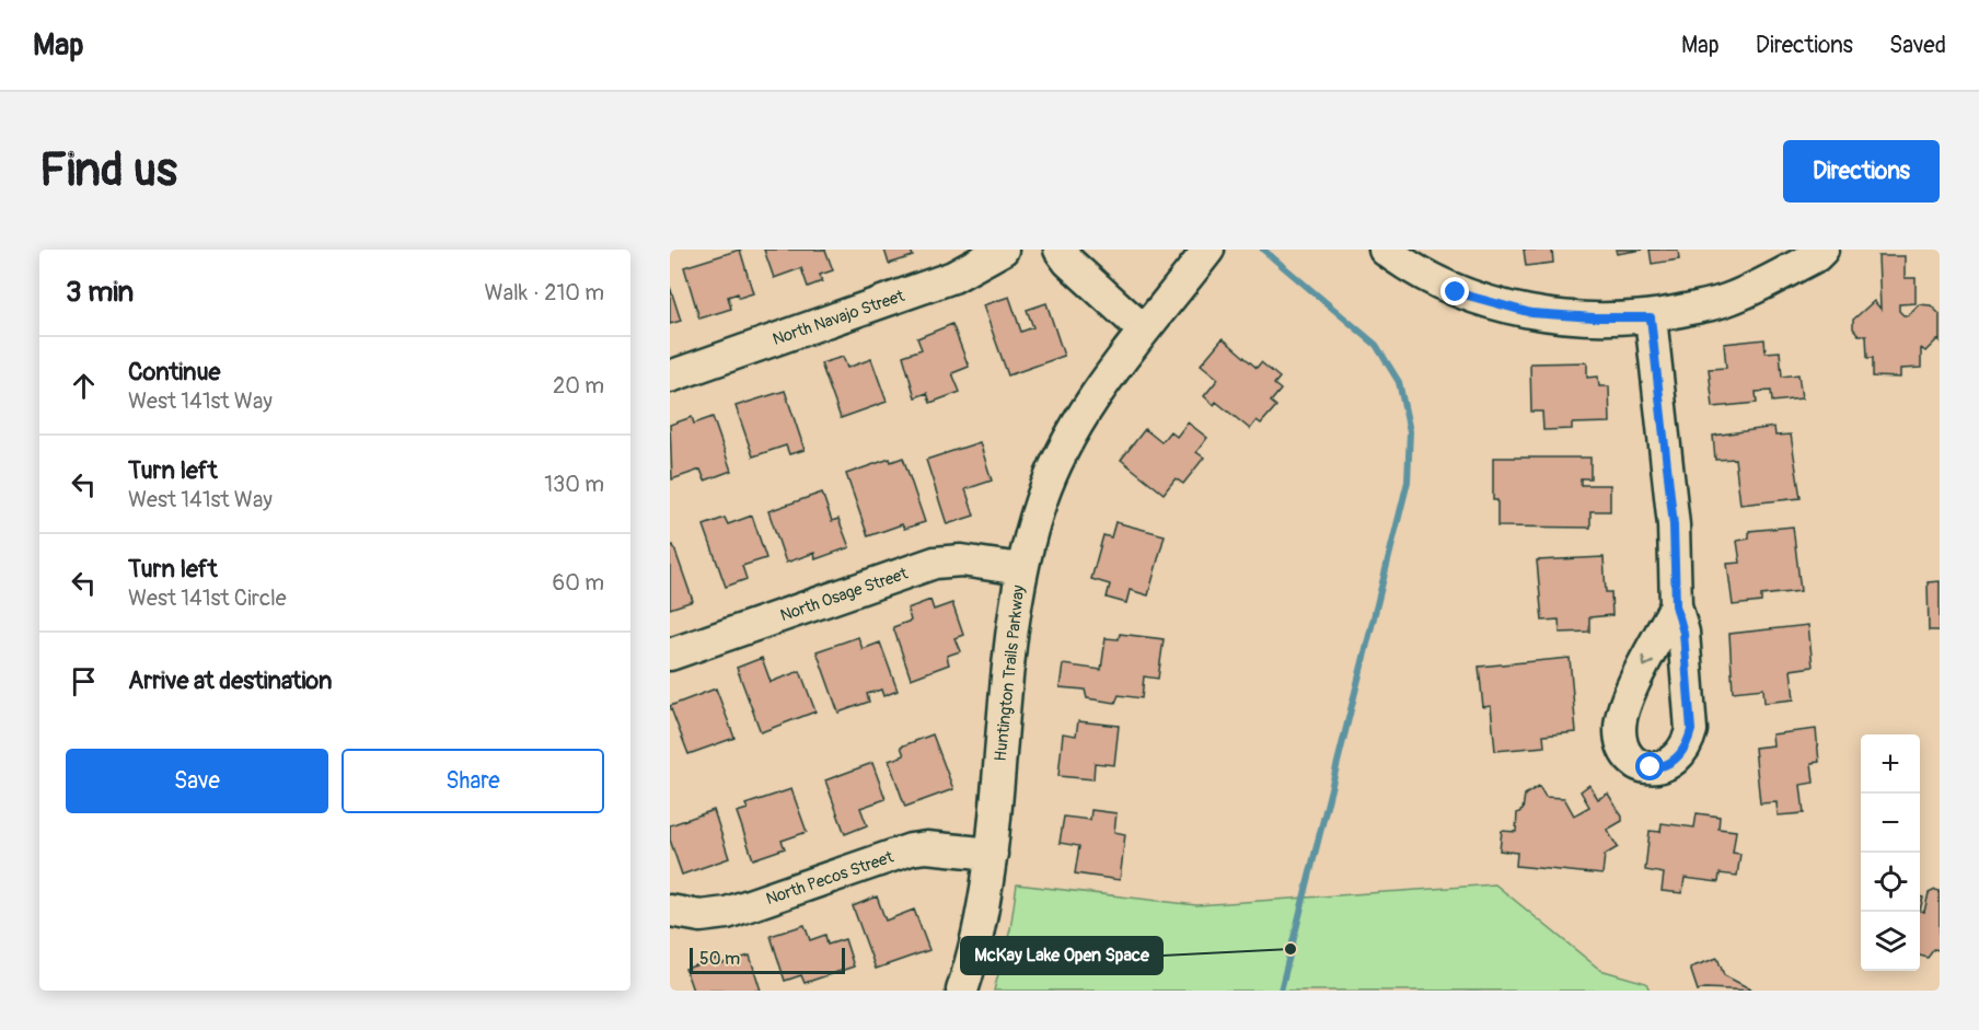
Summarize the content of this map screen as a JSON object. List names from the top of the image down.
{
  "streets": {
    "street": [
      "North Navajo Street",
      "North Osage Street",
      "Huntington Trails Parkway",
      "North Pecos Street"
    ]
  },
  "crossings": [
    ["North Osage Street", "Huntington Trails Parkway"],
    ["Huntington Trails Parkway", "North Pecos Street"]
  ],
  "places": ["McKay Lake Open Space"],
  "scale_bar": "50 m",
  "page": {
    "header": "Map",
    "nav": ["Map", "Directions", "Saved"],
    "buttons": [
      "Directions",
      ["Save", "Share"]
    ],
    "title": "Find us",
    "heading": ["3 min", "Walk · 210 m"],
    "list": [
      ["Continue", "West 141st Way", "20 m"],
      ["Turn left", "West 141st Way", "130 m"],
      ["Turn left", "West 141st Circle", "60 m"],
      "Arrive at destination"
    ],
    "map_buttons": ["+", "−"],
    "scale": "50 m"
  }
}
